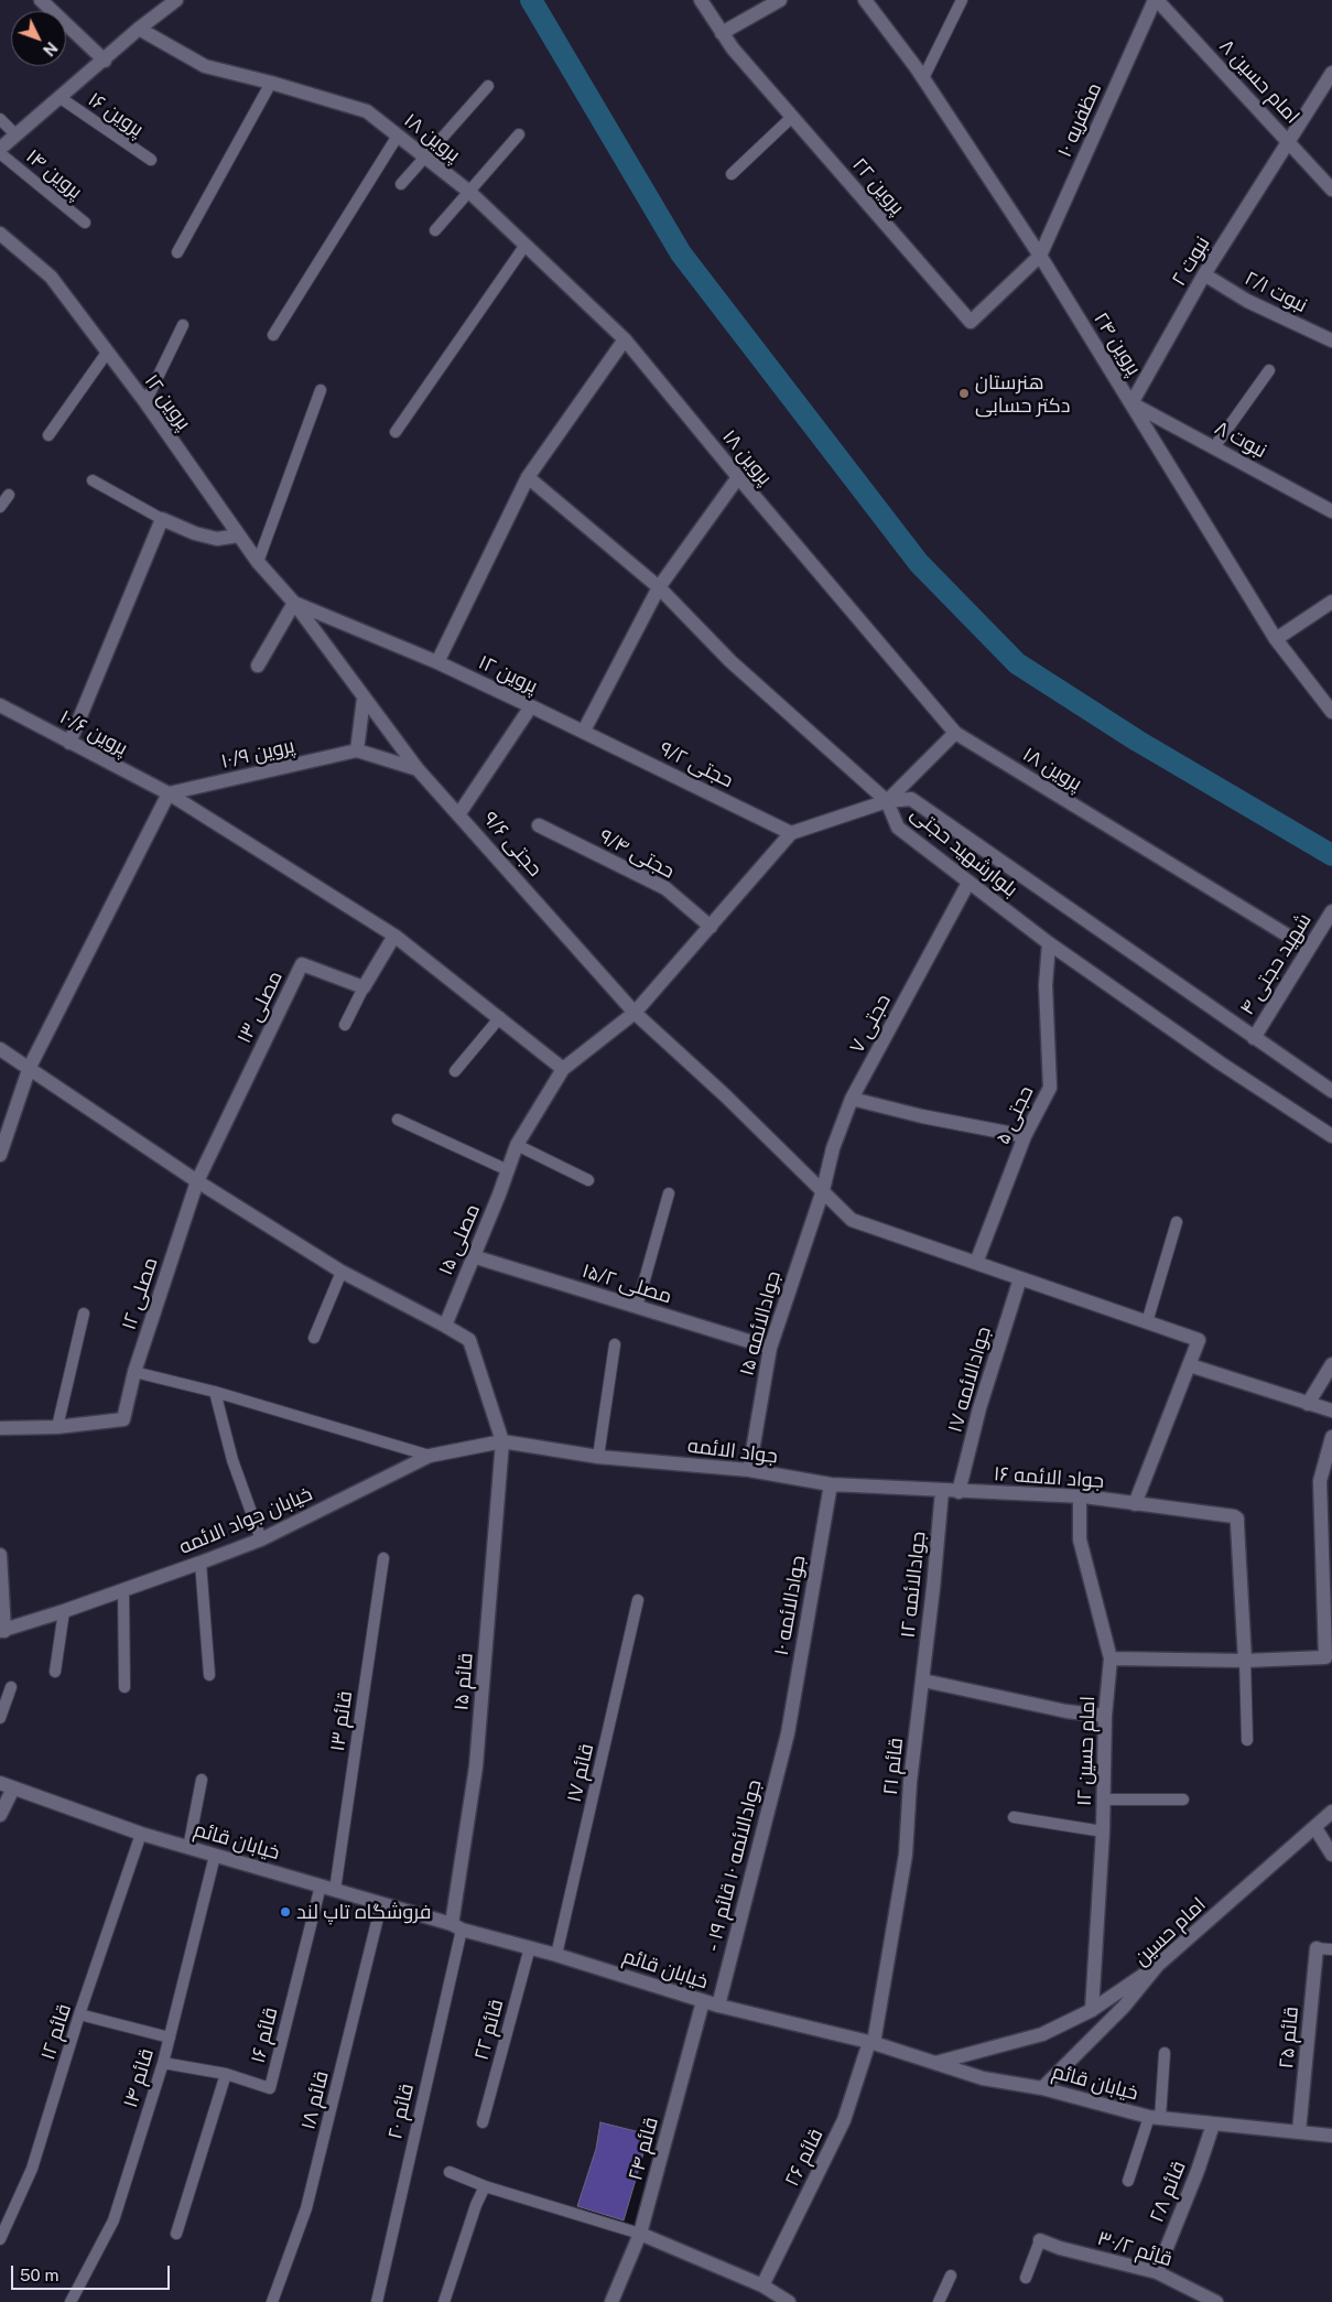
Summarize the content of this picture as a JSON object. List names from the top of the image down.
{
  "streets": {
    "street": [
      "امام حسین ۸",
      "مظفریه ۱۰",
      "پروین ۱۸",
      "پروین ۲۲",
      "نبوت ۲",
      "نبوت ۲/۱",
      "پروین ۲۴",
      "پروین ۱۲",
      "نبوت ۸",
      "پروین ۱۰/۶",
      "پروین ۱۰/۹",
      "حجتی ۹/۲",
      "حجتی ۹/۶",
      "بلوارشهید حجتی",
      "حجتی ۹/۴",
      "شهید حجتی ۴",
      "مصلی ۱۳",
      "حجتی ۷",
      "حجتی ۵",
      "مصلی ۱۵",
      "مصلی ۱۵/۲",
      "مصلی ۱۲",
      "جوادالائمه ۱۵",
      "جوادالائمه ۱۷",
      "جواد الائمه",
      "جواد الائمه ۱۶",
      "خیابان جواد الائمه",
      "جوادالائمه ۱۰",
      "قائم ۱۵",
      "امام حسین ۱۲",
      "قائم ۲۱",
      "خیابان قائم",
      "- جوادالائمه ۱۰ قائم ۱۹",
      "امام حسین",
      "قائم ۲۵",
      "قائم ۲۴",
      "قائم ۲۶",
      "قائم ۲۸",
      "قاِئم ۳۰/۲"
    ],
    "lane": [
      "پروین ۱۶",
      "پروین ۱۴",
      "قائم ۱۳",
      "قائم ۱۷",
      "قائم ۲۲",
      "قائم ۱۲",
      "قائم ۱۶",
      "قائم ۱۴",
      "قائم ۱۸",
      "قائم ۲۰"
    ]
  },
  "crossings": [
    ["امام حسین ۸", "مظفریه ۱۰"],
    ["امام حسین ۸", "نبوت ۲"],
    ["مظفریه ۱۰", "پروین ۲۲"],
    ["مظفریه ۱۰", "پروین ۲۴"],
    ["پروین ۱۸", "شهید حجتی ۴"],
    ["پروین ۲۲", "پروین ۲۴"],
    ["نبوت ۲", "نبوت ۲/۱"],
    ["نبوت ۲", "پروین ۲۴"],
    ["نبوت ۲", "نبوت ۸"],
    ["پروین ۲۴", "نبوت ۸"],
    ["پروین ۱۲", "حجتی ۹/۲"],
    ["پروین ۱۲", "حجتی ۹/۶"],
    ["پروین ۱۰/۶", "پروین ۱۰/۹"],
    ["پروین ۱۰/۶", "مصلی ۱۵"],
    ["حجتی ۹/۶", "حجتی ۷"],
    ["حجتی ۹/۶", "حجتی ۵"],
    ["حجتی ۹/۶", "جوادالائمه ۱۵"],
    ["حجتی ۹/۶", "جوادالائمه ۱۷"],
    ["بلوارشهید حجتی", "شهید حجتی ۴"],
    ["بلوارشهید حجتی", "حجتی ۷"],
    ["بلوارشهید حجتی", "حجتی ۵"],
    ["مصلی ۱۳", "مصلی ۱۲"],
    ["حجتی ۷", "جوادالائمه ۱۵"],
    ["مصلی ۱۵", "مصلی ۱۵/۲"],
    ["مصلی ۱۵/۲", "جوادالائمه ۱۵"],
    ["جوادالائمه ۱۵", "جواد الائمه"],
    ["جوادالائمه ۱۷", "جواد الائمه"],
    ["جوادالائمه ۱۷", "جواد الائمه ۱۶"],
    ["جواد الائمه", "جواد الائمه ۱۶"],
    ["جواد الائمه", "خیابان جواد الائمه"],
    ["جواد الائمه", "جوادالائمه ۱۰"],
    ["جواد الائمه", "قائم ۱۵"],
    ["جواد الائمه", "قائم ۲۱"],
    ["جواد الائمه ۱۶", "امام حسین ۱۲"],
    ["خیابان جواد الائمه", "قائم ۱۵"],
    ["جوادالائمه ۱۰", "- جوادالائمه ۱۰ قائم ۱۹"],
    ["قائم ۱۵", "خیابان قائم"],
    ["قائم ۱۵", "قائم ۲۰"],
    ["قائم ۱۳", "خیابان قائم"],
    ["قائم ۲۱", "خیابان قائم"],
    ["قائم ۲۱", "قائم ۲۶"],
    ["قائم ۱۷", "خیابان قائم"],
    ["خیابان قائم", "- جوادالائمه ۱۰ قائم ۱۹"],
    ["خیابان قائم", "امام حسین"],
    ["خیابان قائم", "قائم ۲۲"],
    ["خیابان قائم", "قائم ۱۲"],
    ["خیابان قائم", "قائم ۱۶"],
    ["خیابان قائم", "قائم ۲۵"],
    ["خیابان قائم", "قائم ۱۴"],
    ["خیابان قائم", "قائم ۱۸"],
    ["خیابان قائم", "قائم ۲۰"],
    ["خیابان قائم", "قائم ۲۴"],
    ["خیابان قائم", "قائم ۲۶"],
    ["خیابان قائم", "قائم ۲۸"],
    ["قائم ۱۶", "قائم ۱۴"],
    ["قائم ۲۸", "قاِئم ۳۰/۲"]
  ],
  "places": ["هنرستان دکتر حسابی", "فروشگاه تاپ لند"],
  "scale_bar": "50 m",
  "north": "bottom right"
}
